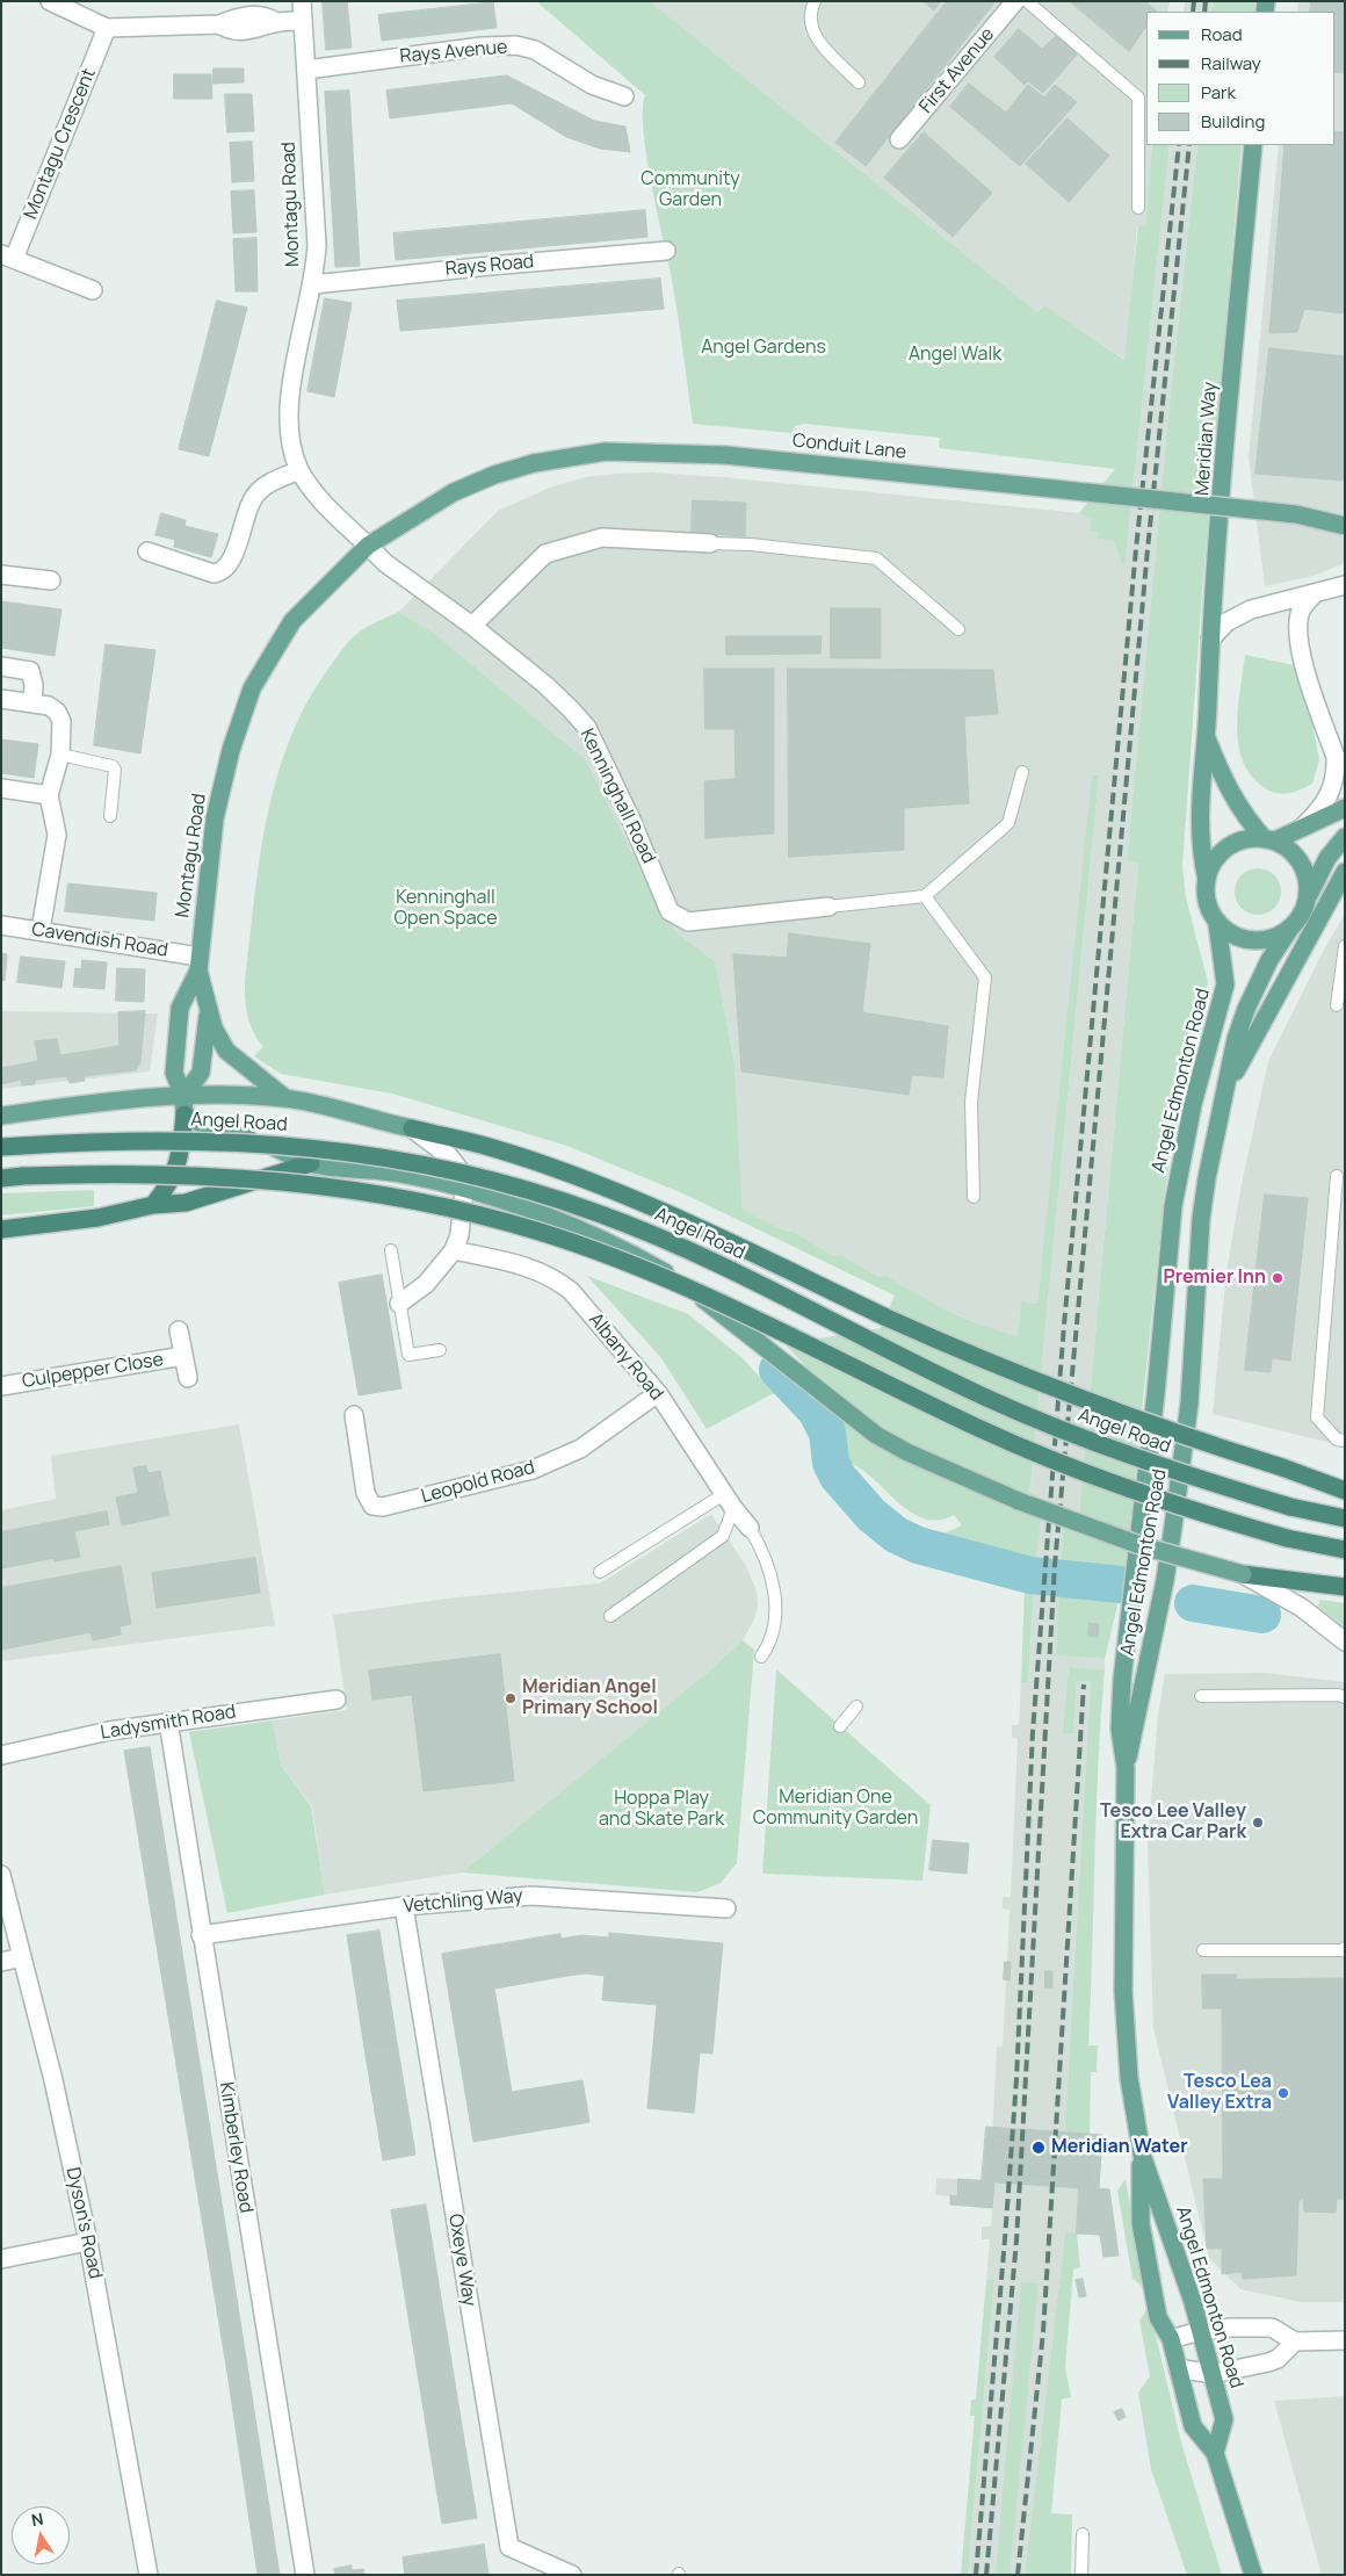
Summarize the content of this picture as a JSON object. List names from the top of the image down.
{
  "streets": {
    "highway": ["Angel Road"],
    "main road": [
      "Montagu Road",
      "Meridian Way",
      "Conduit Lane",
      "Angel Edmonton Road"
    ],
    "street": [
      "Rays Avenue",
      "First Avenue",
      "Montagu Crescent",
      "Rays Road",
      "Kenninghall Road",
      "Cavendish Road",
      "Albany Road",
      "Culpepper Close",
      "Leopold Road",
      "Ladysmith Road",
      "Vetchling Way",
      "Kimberley Road",
      "Dyson's Road",
      "Oxeye Way"
    ]
  },
  "crossings": [
    ["Rays Avenue", "Montagu Road"],
    ["Montagu Road", "Rays Road"],
    ["Montagu Road", "Conduit Lane"],
    ["Montagu Road", "Kenninghall Road"],
    ["Montagu Road", "Cavendish Road"],
    ["Meridian Way", "Angel Edmonton Road"],
    ["Conduit Lane", "Kenninghall Road"],
    ["Albany Road", "Leopold Road"],
    ["Ladysmith Road", "Kimberley Road"],
    ["Vetchling Way", "Kimberley Road"],
    ["Vetchling Way", "Oxeye Way"]
  ],
  "parks": [
    "Community Garden",
    "Angel Gardens",
    "Angel Walk",
    "Kenninghall Open Space",
    "Meridian One Community Garden",
    "Hoppa Play and Skate Park"
  ],
  "places": [
    "Premier Inn",
    "Meridian Angel Primary School",
    "Tesco Lee Valley Extra Car Park",
    "Tesco Lea Valley Extra",
    "Meridian Water"
  ],
  "legend": [
    "Road",
    "Railway",
    "Park",
    "Building"
  ],
  "north": "top"
}
